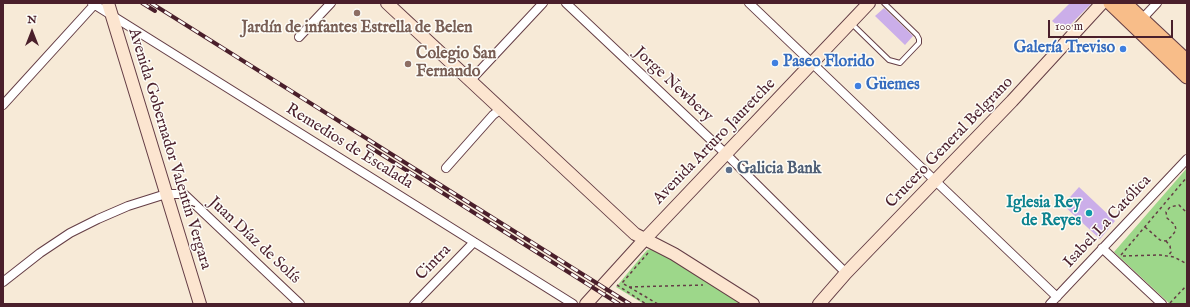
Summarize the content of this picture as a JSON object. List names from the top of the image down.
{
  "streets": {
    "street": [
      "Jorge Newbery",
      "Avenida Arturo Jauretche",
      "Crucero General Belgrano",
      "Remedios de Escalada",
      "Avenida Gobernador Valentín Vergara",
      "Isabel La Católica",
      "Juan Díaz de Solís",
      "Cintra"
    ]
  },
  "crossings": [
    ["Jorge Newbery", "Avenida Arturo Jauretche"],
    ["Jorge Newbery", "Crucero General Belgrano"],
    ["Remedios de Escalada", "Avenida Gobernador Valentín Vergara"],
    ["Remedios de Escalada", "Cintra"],
    ["Avenida Gobernador Valentín Vergara", "Juan Díaz de Solís"]
  ],
  "places": [
    "Jardín de infantes Estrella de Belen",
    "Galería Treviso",
    "Paseo Florido",
    "Colegio San Fernando",
    "Güemes",
    "Galicia Bank",
    "Iglesia Rey de Reyes"
  ],
  "scale_bar": "100 m",
  "north": "top"
}
